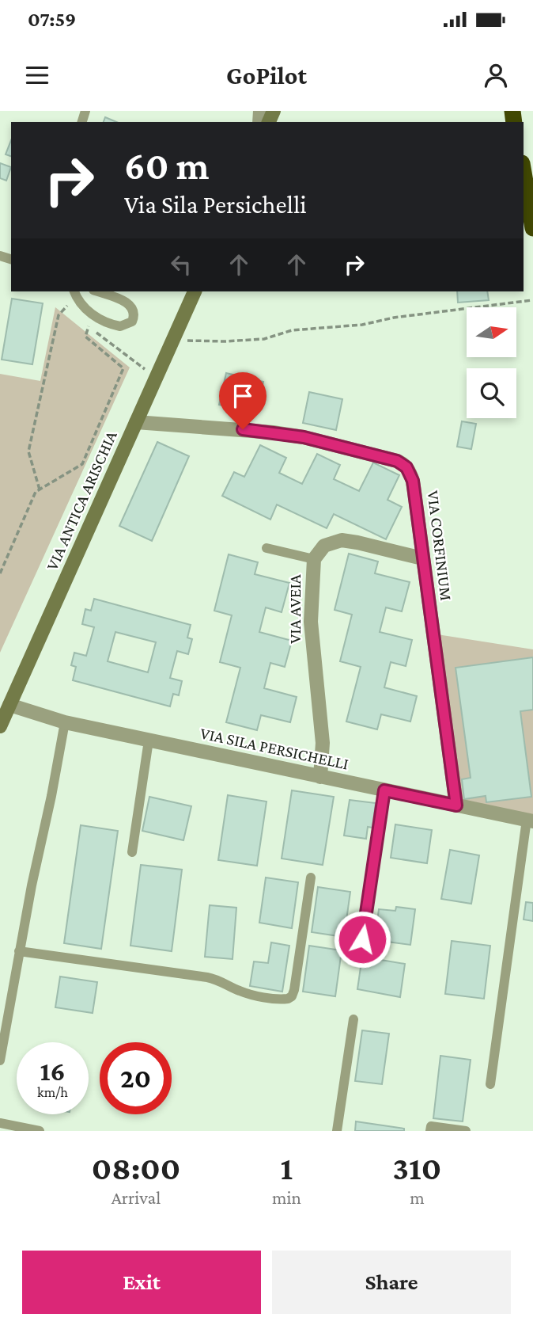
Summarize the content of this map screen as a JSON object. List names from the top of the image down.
{
  "streets": {
    "main road": ["VIA ANTICA ARISCHIA"],
    "street": ["VIA CORFINIUM", "VIA AVEIA", "VIA SILA PERSICHELLI"]
  },
  "crossings": [
    ["VIA ANTICA ARISCHIA", "VIA CORFINIUM"],
    ["VIA ANTICA ARISCHIA", "VIA SILA PERSICHELLI"],
    ["VIA CORFINIUM", "VIA AVEIA"],
    ["VIA CORFINIUM", "VIA SILA PERSICHELLI"],
    ["VIA AVEIA", "VIA SILA PERSICHELLI"]
  ],
  "north": "right",
  "page": {
    "status": "07:59",
    "header": "GoPilot",
    "turn": ["60 m", "Via Sila Persichelli"],
    "speed": "16 km/h",
    "limit": "20",
    "eta": [
      "08:00",
      "Arrival",
      "1",
      "min",
      "310",
      "m"
    ],
    "buttons": ["Exit", "Share"]
  }
}
